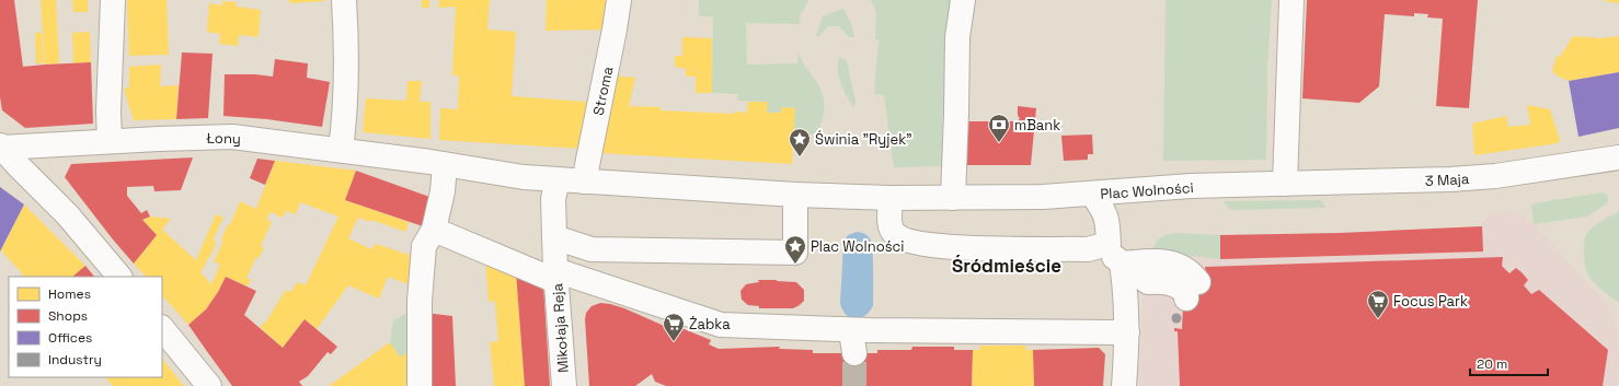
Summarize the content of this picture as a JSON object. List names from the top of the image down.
{
  "streets": {
    "street": [
      "Stroma",
      "Łony",
      "3 Maja",
      "Plac Wolności",
      "Mikołaja Reja"
    ]
  },
  "crossings": [
    ["Stroma", "Plac Wolności"],
    ["Łony", "Plac Wolności"],
    ["3 Maja", "Plac Wolności"],
    ["Plac Wolności", "Mikołaja Reja"]
  ],
  "districts": ["Śródmieście"],
  "places": {
    "bank": ["mBank"],
    "place": ["Świnia \"Ryjek\"", "Plac Wolności"],
    "supermarket": ["Focus Park", "Żabka"]
  },
  "legend": [
    "Homes",
    "Shops",
    "Offices",
    "Industry"
  ],
  "scale_bar": "20 m"
}
